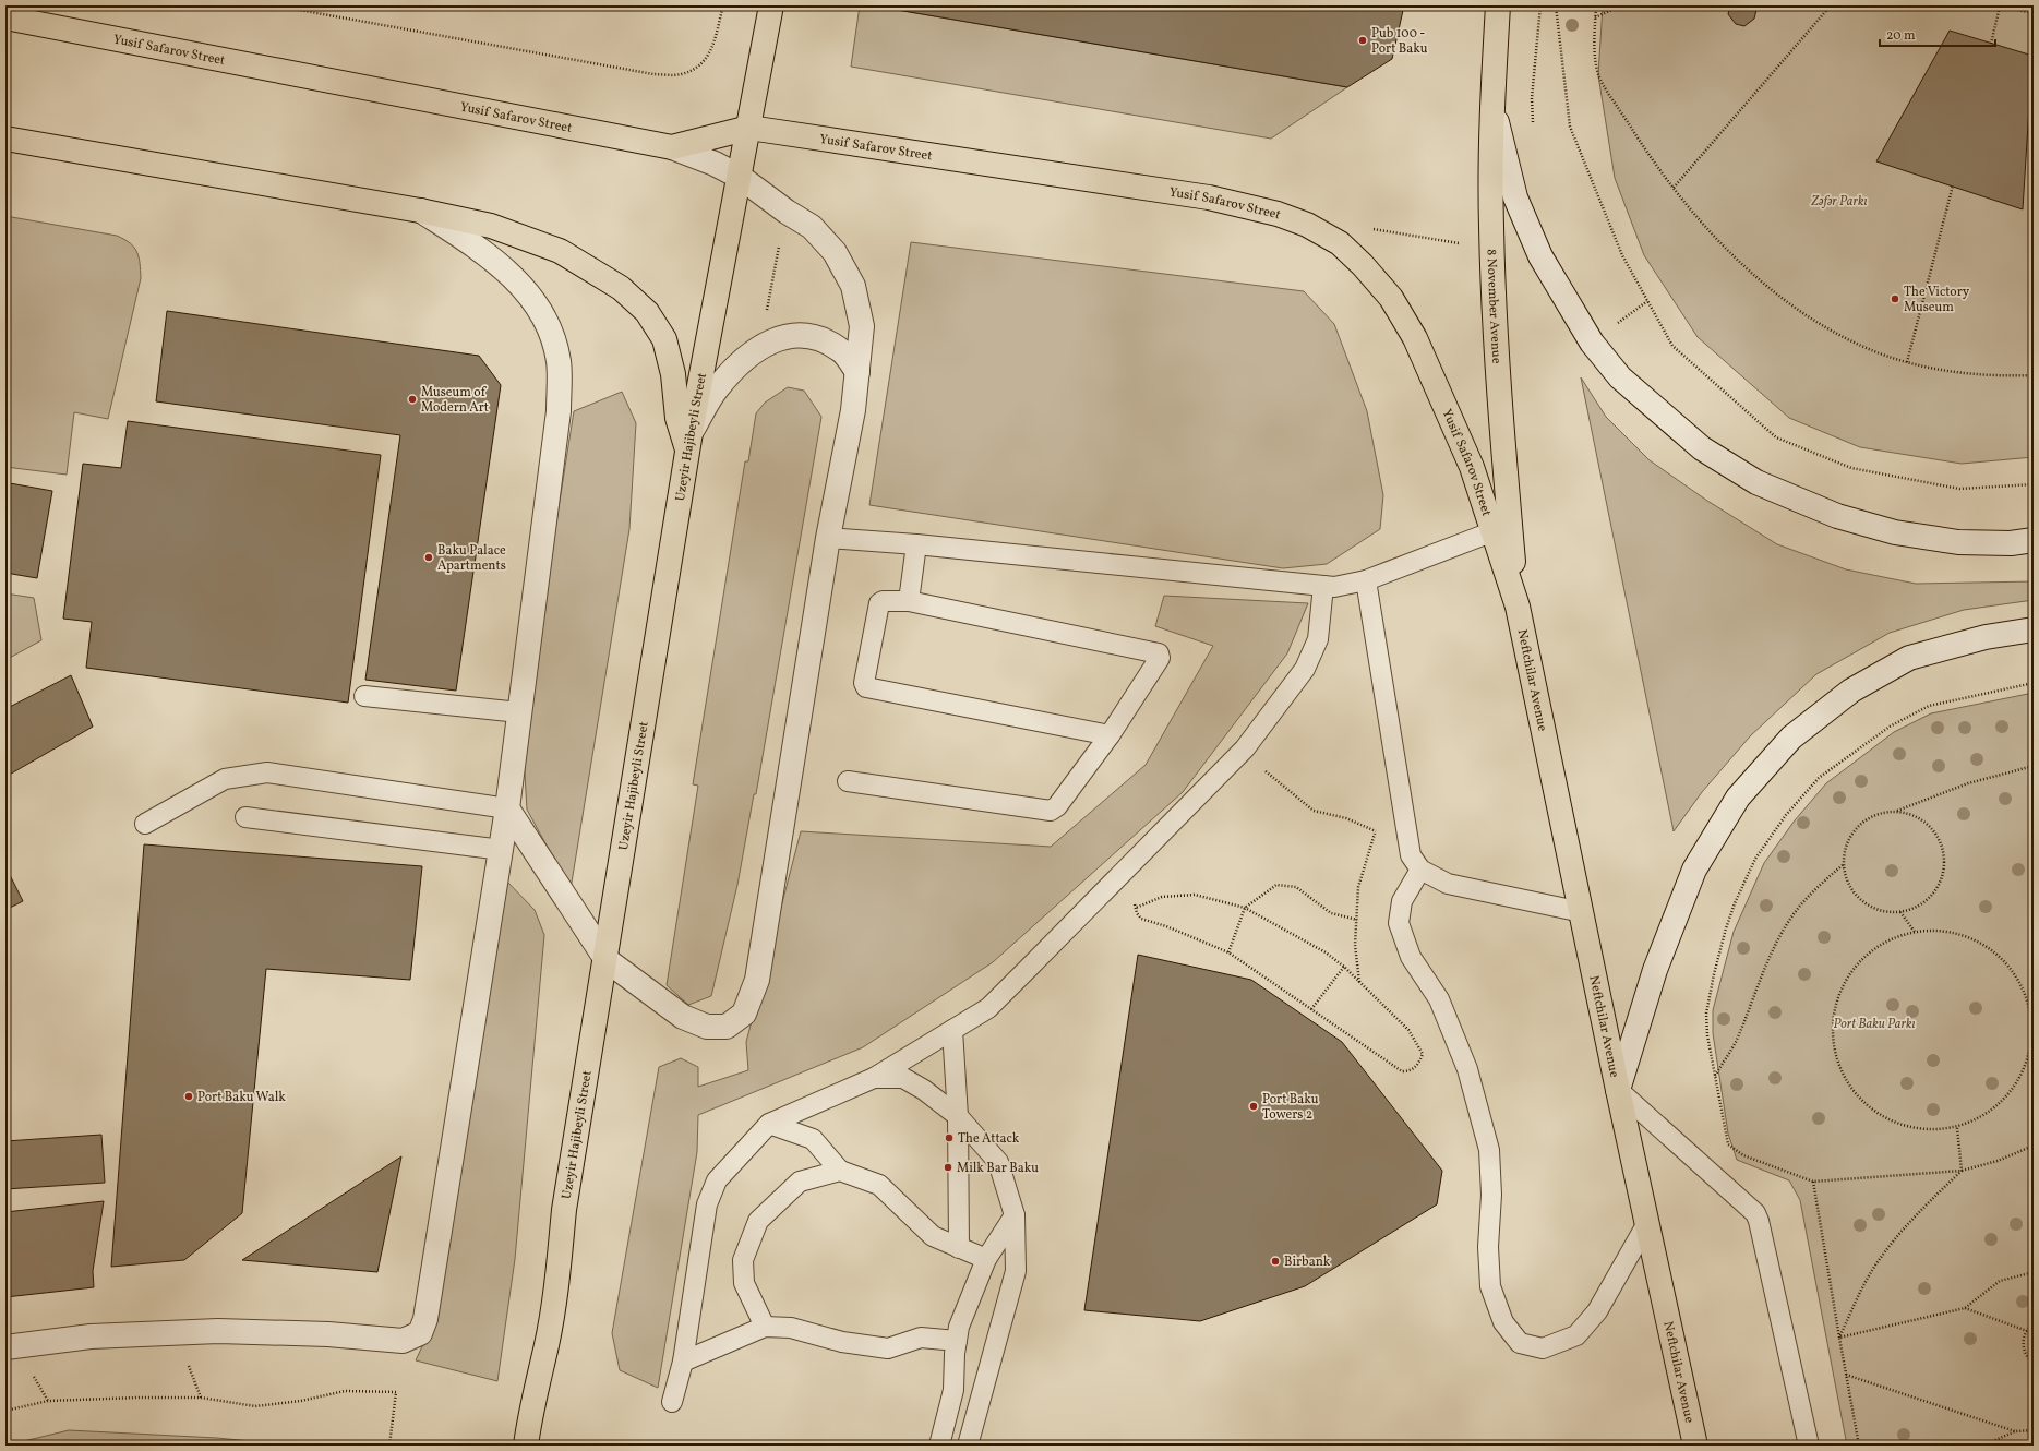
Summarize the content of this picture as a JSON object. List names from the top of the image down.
{
  "streets": {
    "highway": [
      "Yusif Safarov Street",
      "8 November Avenue",
      "Uzeyir Hajibeyli Street",
      "Neftchilar Avenue"
    ]
  },
  "crossings": [
    ["Yusif Safarov Street", "8 November Avenue"],
    ["Yusif Safarov Street", "Uzeyir Hajibeyli Street"],
    ["Yusif Safarov Street", "Neftchilar Avenue"],
    ["8 November Avenue", "Neftchilar Avenue"]
  ],
  "parks": ["Zəfər Parkı", "Port Baku Parkı"],
  "places": [
    "Pub 100 - Port Baku",
    "The Victory Museum",
    "Museum of Modern Art",
    "Baku Palace Apartments",
    "Port Baku Walk",
    "Port Baku Towers 2",
    "The Attack",
    "Milk Bar Baku",
    "Birbank"
  ],
  "scale_bar": "20 m"
}
